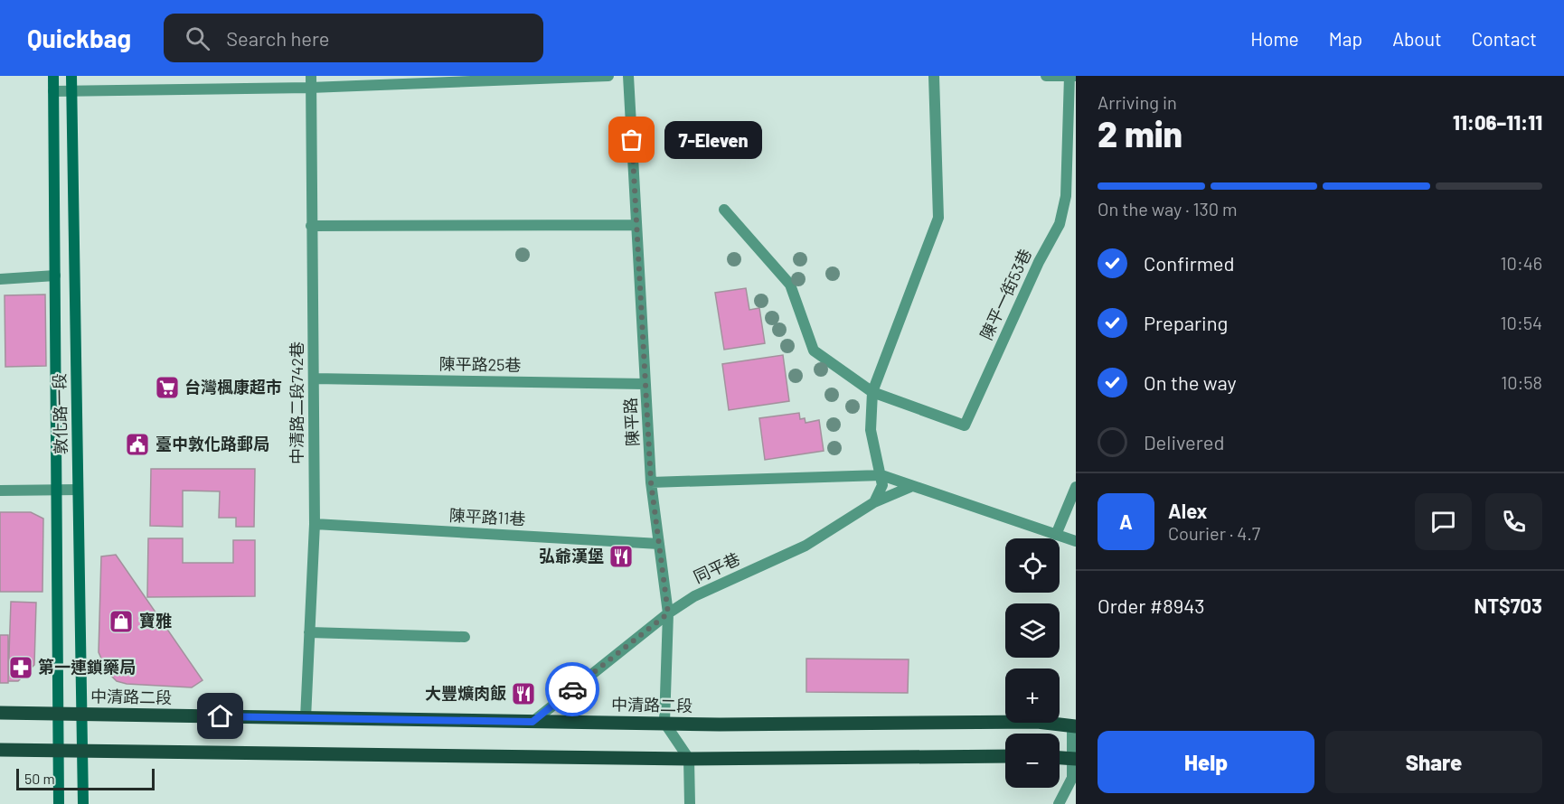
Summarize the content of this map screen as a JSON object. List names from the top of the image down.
{
  "streets": {
    "main road": ["中清路二段"],
    "street": [
      "陳平一街53巷",
      "陳平路25巷",
      "中清路二段742巷",
      "敦化路一段",
      "陳平路",
      "陳平路11巷",
      "同平巷"
    ]
  },
  "crossings": [
    ["陳平路25巷", "中清路二段742巷"],
    ["陳平路25巷", "陳平路"],
    ["中清路二段742巷", "陳平路11巷"],
    ["中清路二段742巷", "中清路二段"],
    ["敦化路一段", "中清路二段"],
    ["陳平路", "陳平路11巷"],
    ["陳平路", "同平巷"],
    ["陳平路", "中清路二段"],
    ["同平巷", "中清路二段"]
  ],
  "places": {
    "other": ["7-Eleven"],
    "supermarket": ["台灣楓康超市"],
    "public building": ["臺中敦化路郵局"],
    "restaurant": ["弘爺漢堡", "大豐爌肉飯"],
    "shop": ["寶雅"],
    "pharmacy": ["第一連鎖藥局"]
  },
  "scale_bar": "50 m",
  "page": {
    "header": "Quickbag",
    "search": "Search here",
    "nav": [
      "Home",
      "Map",
      "About",
      "Contact"
    ],
    "heading": ["2 min", "Arriving in", "11:06–11:11"],
    "panel": [
      "Alex",
      "Courier · 4.7",
      "Order #8943",
      "NT$703"
    ],
    "bubble": "7-Eleven",
    "bar": "On the way · 130 m",
    "list": [
      ["Confirmed", "10:46"],
      ["Preparing", "10:54"],
      ["On the way", "10:58"],
      "Delivered"
    ],
    "round": "A",
    "map_buttons": ["+", "−"],
    "buttons": ["Help", "Share"],
    "scale": "50 m"
  }
}
